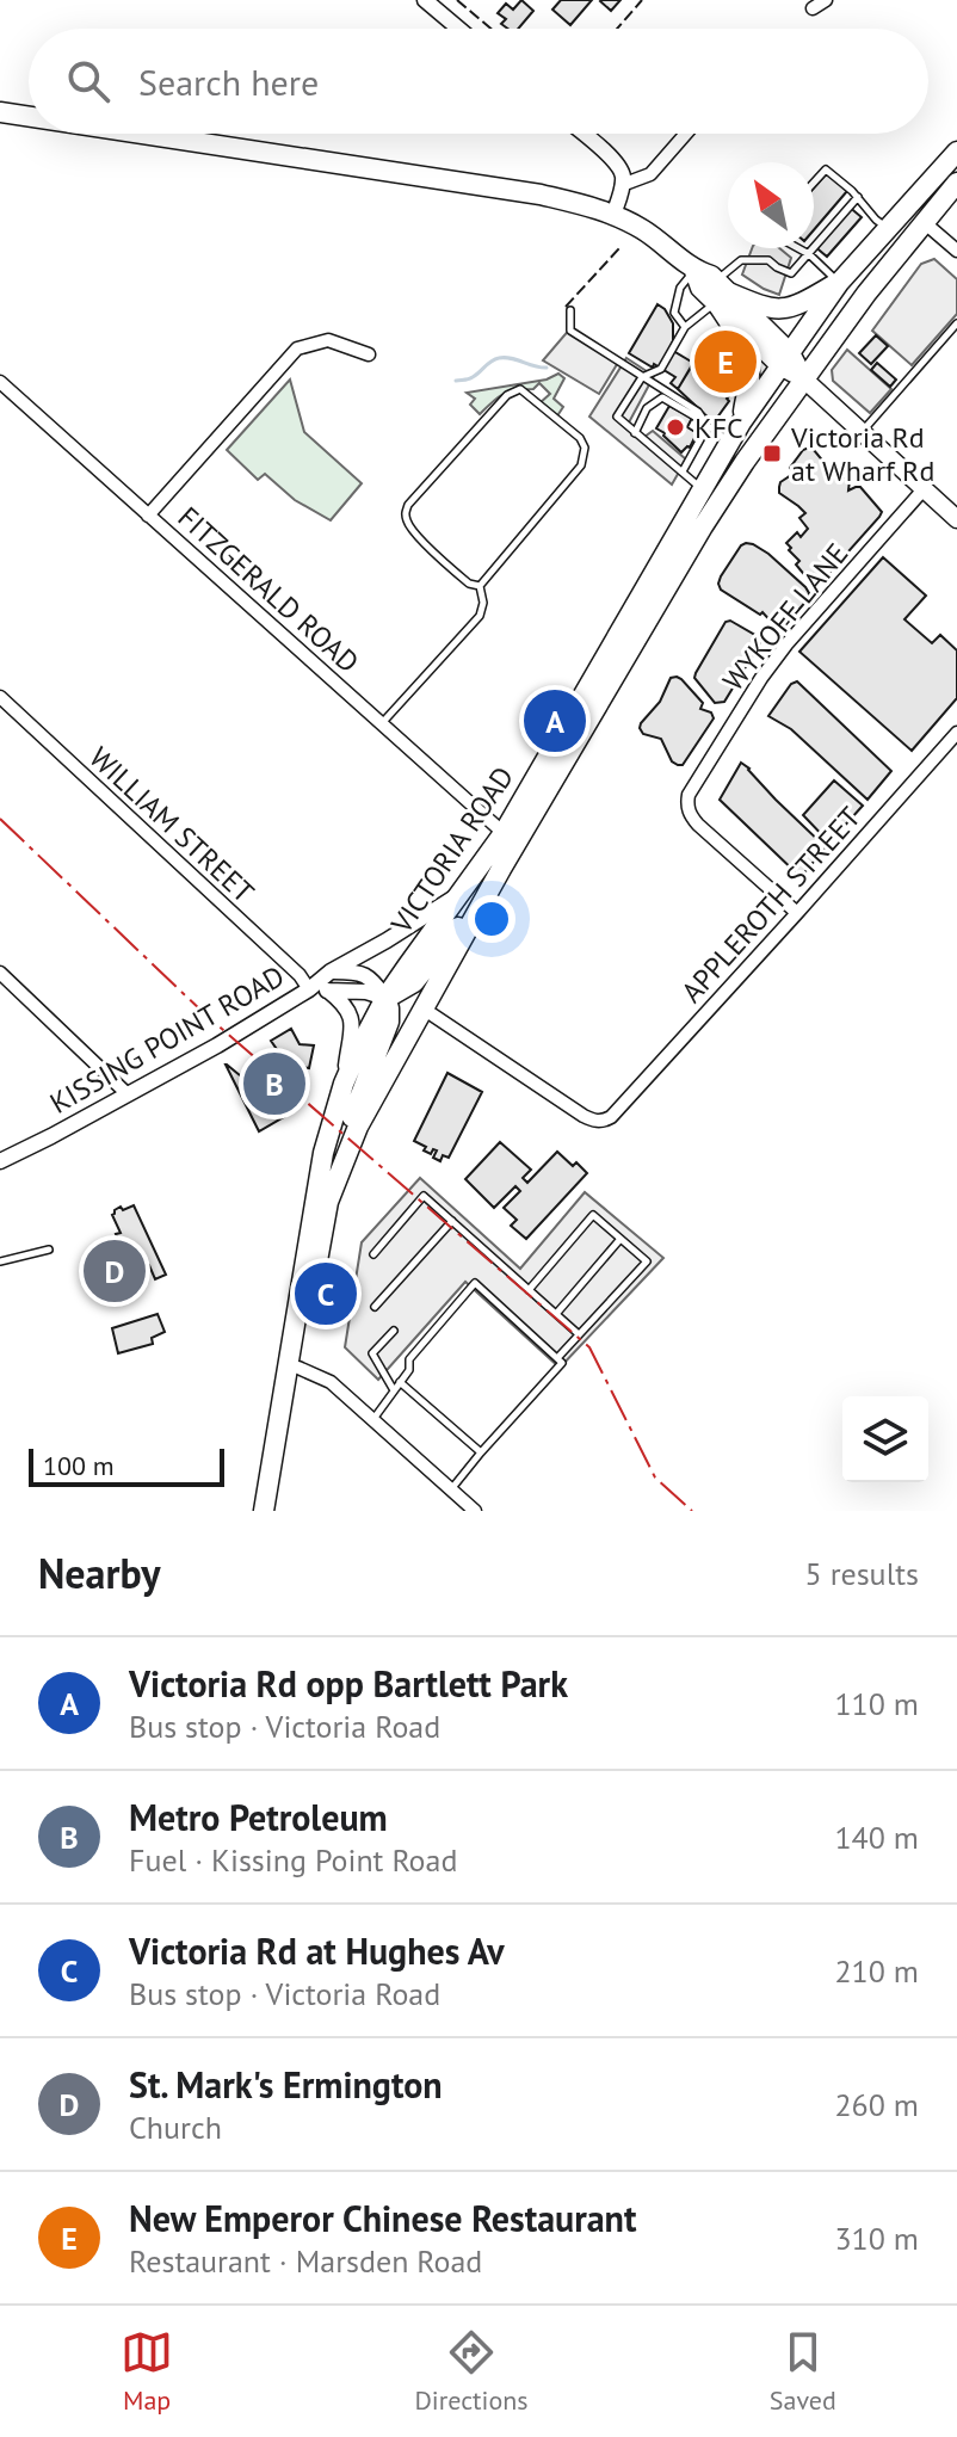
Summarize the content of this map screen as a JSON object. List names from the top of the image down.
{
  "streets": {
    "main road": ["VICTORIA ROAD"],
    "street": [
      "FITZGERALD ROAD",
      "WYKOFF LANE",
      "WILLIAM STREET",
      "APPLEROTH STREET",
      "KISSING POINT ROAD"
    ]
  },
  "crossings": [
    ["FITZGERALD ROAD", "VICTORIA ROAD"],
    ["WYKOFF LANE", "APPLEROTH STREET"],
    ["WILLIAM STREET", "KISSING POINT ROAD"],
    ["VICTORIA ROAD", "APPLEROTH STREET"],
    ["VICTORIA ROAD", "KISSING POINT ROAD"]
  ],
  "places": {
    "other": ["KFC"],
    "transit": ["Victoria Rd at Wharf Rd"]
  },
  "scale_bar": "100 m",
  "north": "top left",
  "page": {
    "search": "Search here",
    "pins": [
      "E",
      "A",
      "B",
      "D",
      "C"
    ],
    "scale": "100 m",
    "heading": ["Nearby", "5 results"],
    "list": [
      {
        "mark": "A",
        "name": "Victoria Rd opp Bartlett Park",
        "note": "Bus stop · Victoria Road",
        "value": "110 m"
      },
      {
        "mark": "B",
        "name": "Metro Petroleum",
        "note": "Fuel · Kissing Point Road",
        "value": "140 m"
      },
      {
        "mark": "C",
        "name": "Victoria Rd at Hughes Av",
        "note": "Bus stop · Victoria Road",
        "value": "210 m"
      },
      {
        "mark": "D",
        "name": "St. Mark's Ermington",
        "note": "Church",
        "value": "260 m"
      },
      {
        "mark": "E",
        "name": "New Emperor Chinese Restaurant",
        "note": "Restaurant · Marsden Road",
        "value": "310 m"
      }
    ],
    "nav": ["Map", "Directions", "Saved"]
  }
}
